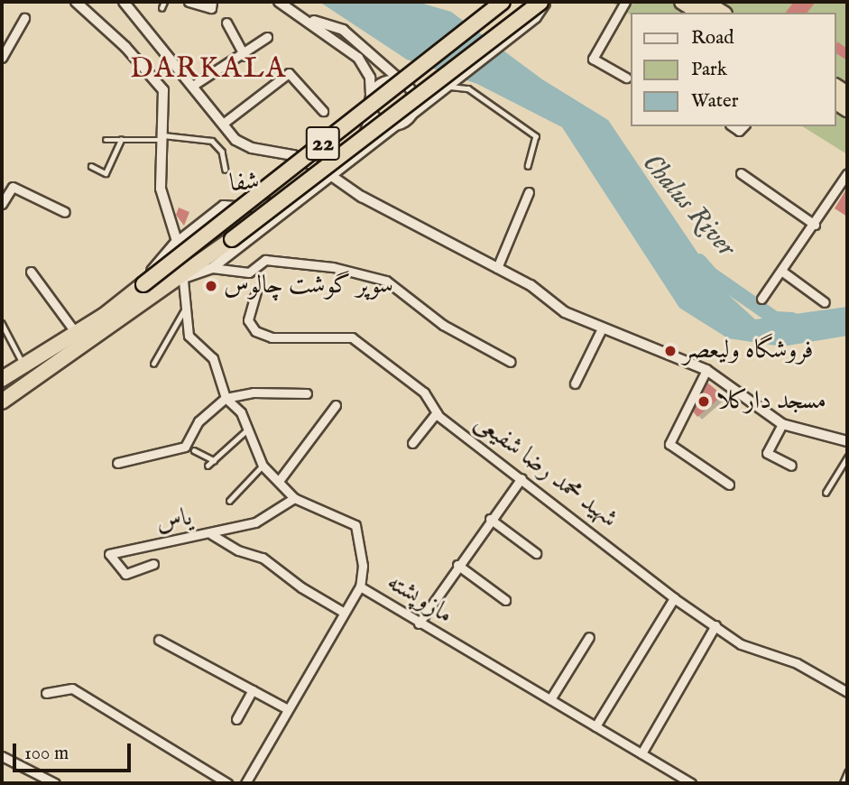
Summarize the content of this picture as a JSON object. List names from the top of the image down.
{
  "streets": {
    "highway": ["22"],
    "street": [
      "شفا",
      "شهید محمد رضا شفیعی",
      "یاس",
      "مازوپشته"
    ]
  },
  "crossings": [
    ["22", "مازوپشته"],
    ["یاس", "مازوپشته"]
  ],
  "districts": ["DARKALA"],
  "water": ["Chalus River"],
  "places": ["سوپر گوشت چالوس", "فروشگاه ولیعصر", "مسجد دارکلا"],
  "legend": ["Road", "Park", "Water"],
  "scale_bar": "100 m"
}
